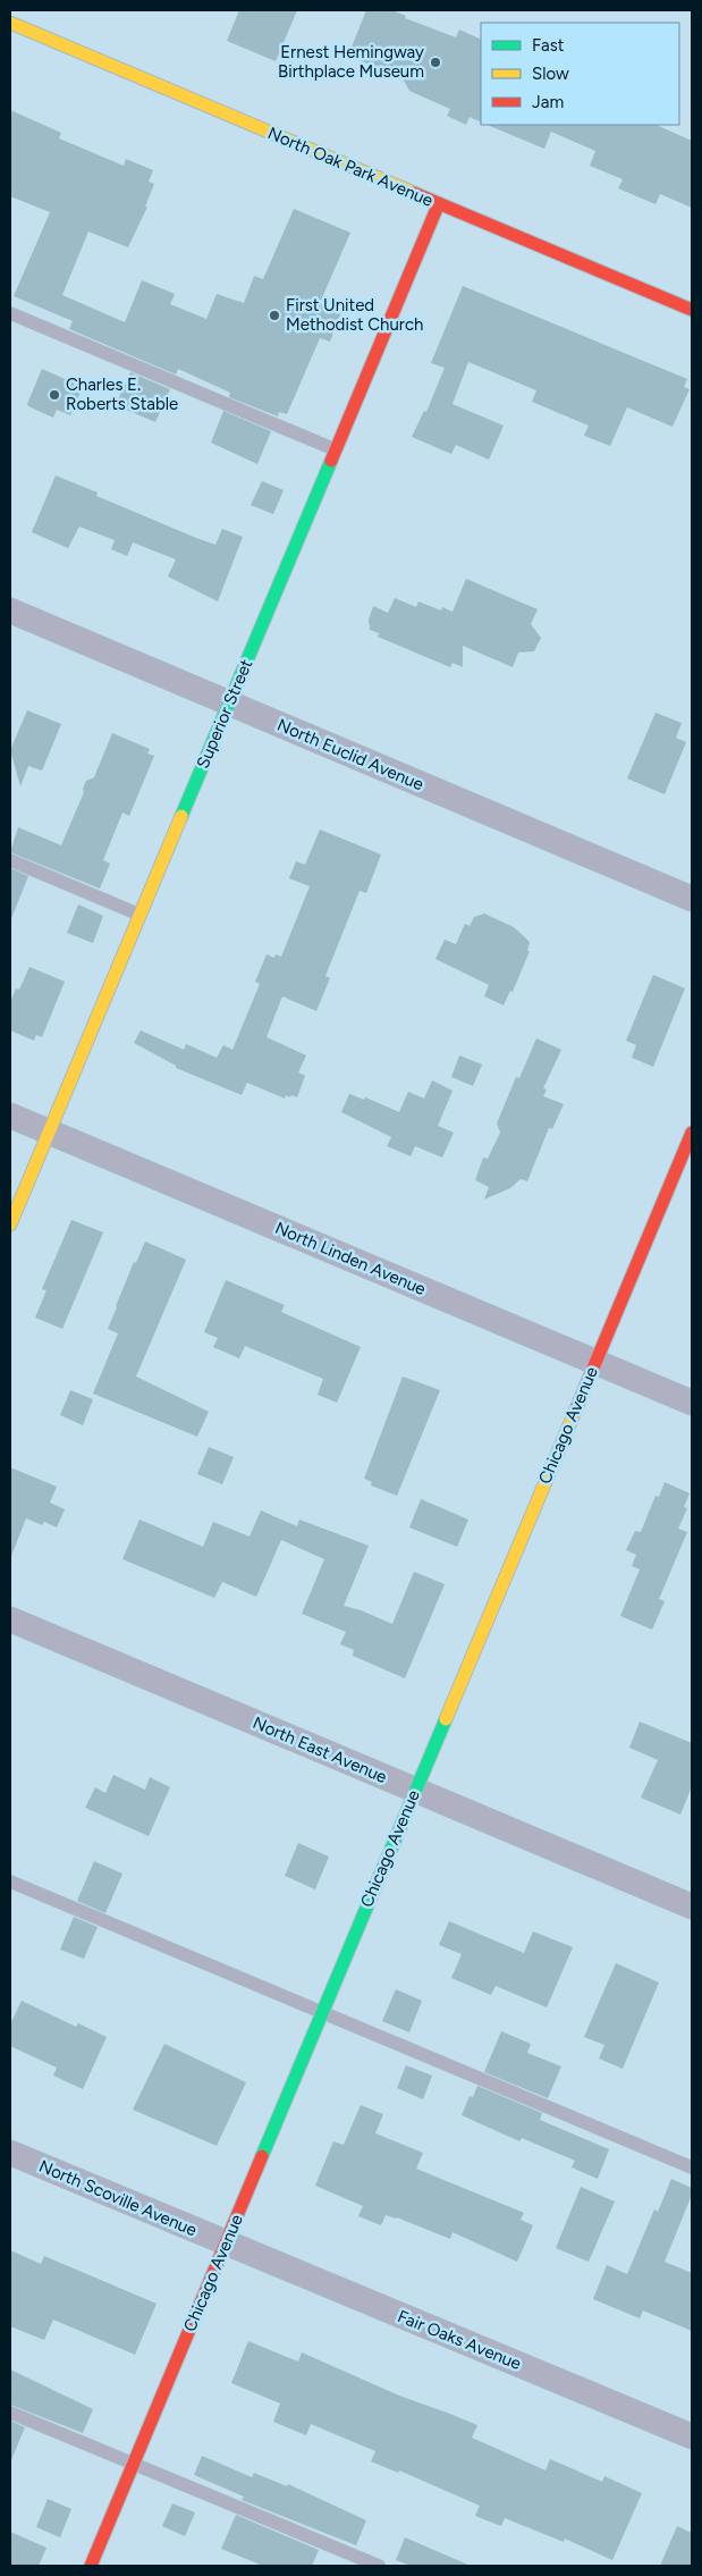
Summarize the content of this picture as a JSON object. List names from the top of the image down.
{
  "streets": {
    "street": [
      "North Oak Park Avenue",
      "Superior Street",
      "North Euclid Avenue",
      "North Linden Avenue",
      "Chicago Avenue",
      "North East Avenue",
      "North Scoville Avenue",
      "Fair Oaks Avenue"
    ]
  },
  "crossings": [
    ["North Oak Park Avenue", "Superior Street"],
    ["Superior Street", "North Euclid Avenue"],
    ["Superior Street", "North Linden Avenue"],
    ["North Linden Avenue", "Chicago Avenue"],
    ["Chicago Avenue", "North East Avenue"],
    ["Chicago Avenue", "North Scoville Avenue"],
    ["Chicago Avenue", "Fair Oaks Avenue"],
    ["North Scoville Avenue", "Fair Oaks Avenue"]
  ],
  "places": ["Ernest Hemingway Birthplace Museum", "First United Methodist Church", "Charles E. Roberts Stable"],
  "legend": ["Fast", "Slow", "Jam"]
}
